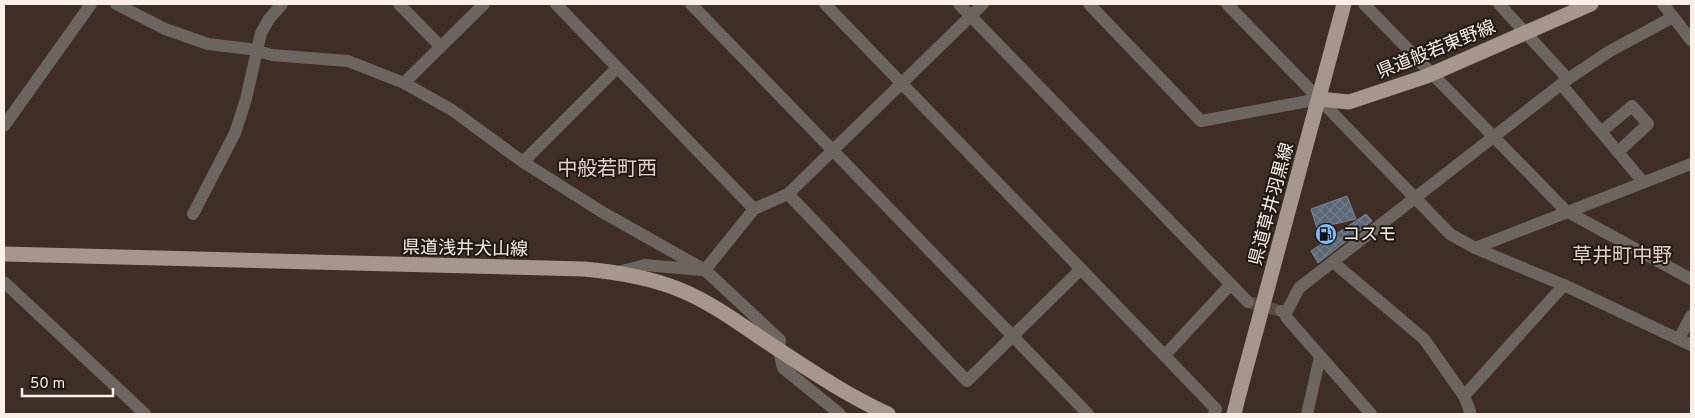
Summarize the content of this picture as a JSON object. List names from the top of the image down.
{
  "streets": {
    "main road": ["県道般若東野線", "県道草井羽黒線", "県道浅井犬山線"]
  },
  "crossings": [
    ["県道般若東野線", "県道草井羽黒線"]
  ],
  "districts": ["中般若町西", "草井町中野"],
  "places": {
    "fuel station": ["コスモ"]
  },
  "scale_bar": "50 m"
}
